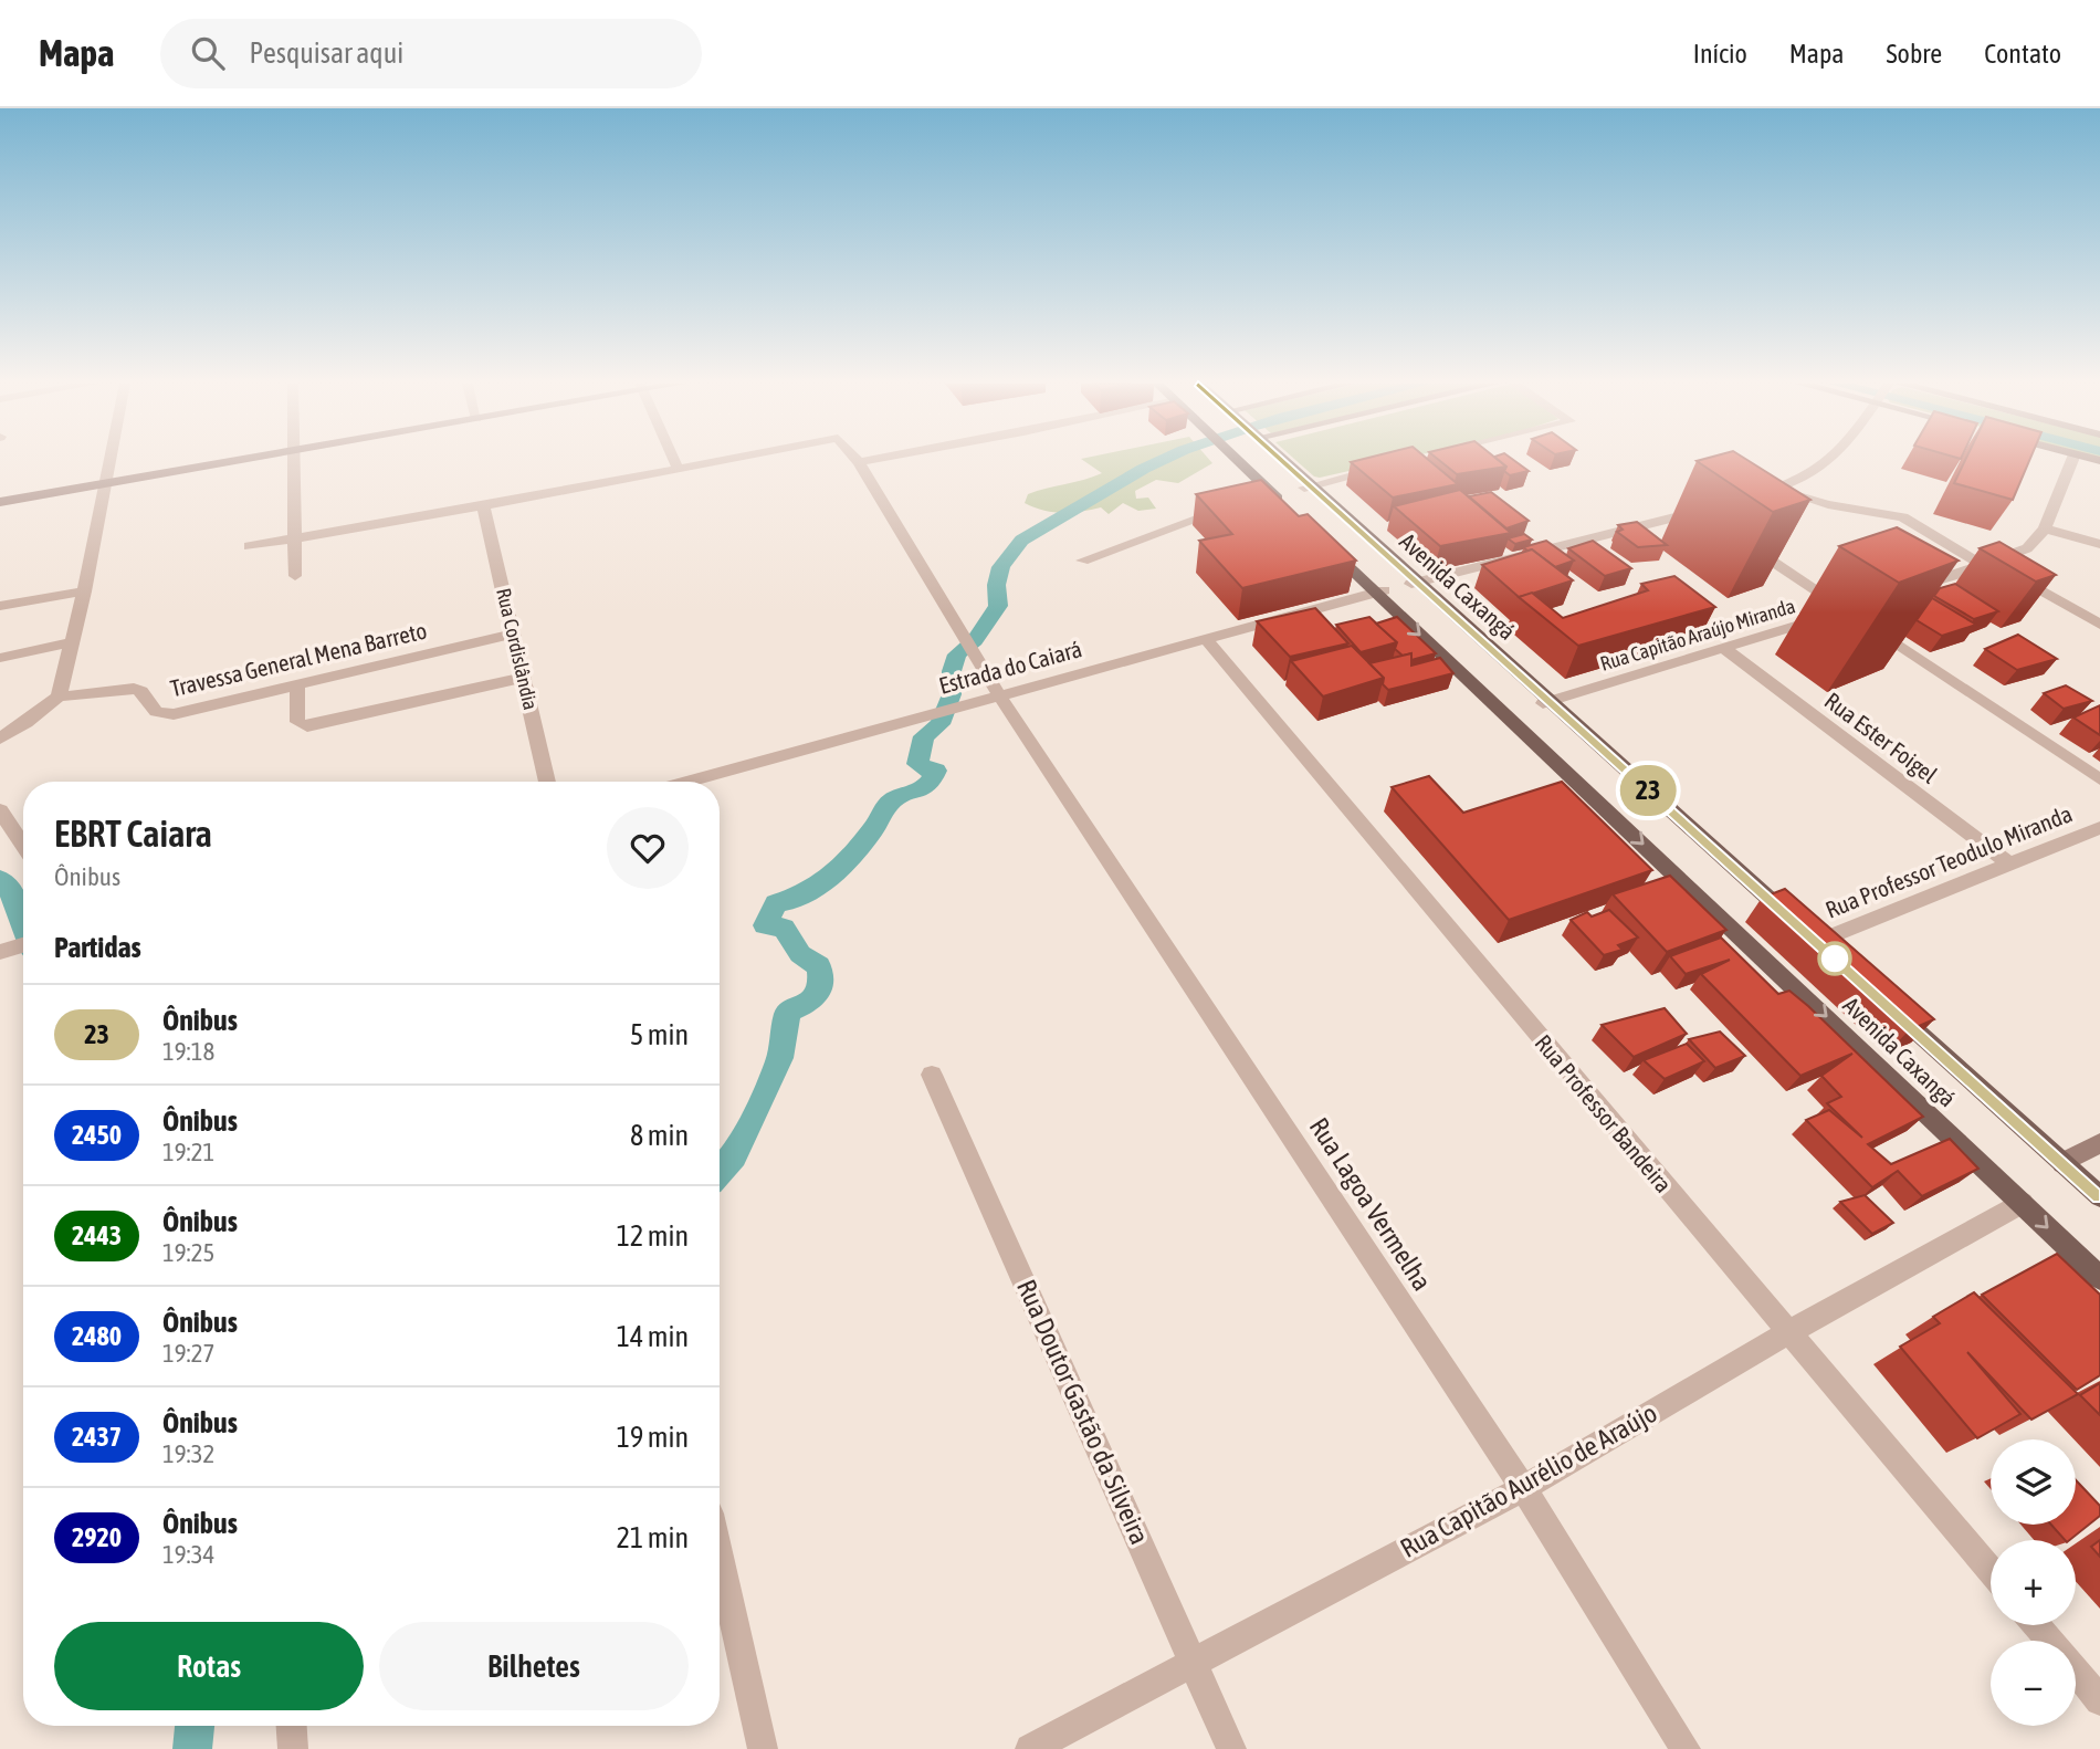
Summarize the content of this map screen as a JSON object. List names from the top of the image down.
{
  "streets": {
    "main road": ["Avenida Caxangá"],
    "street": [
      "Rua Capitão Araújo Miranda",
      "Rua Cordislândia",
      "Travessa General Mena Barreto",
      "Estrada do Caiará",
      "Rua Ester Foigel",
      "Rua Professor Teodulo Miranda",
      "Rua Professor Bandeira",
      "Rua Lagoa Vermelha",
      "Rua Doutor Gastão da Silveira",
      "Rua Capitão Aurélio de Araújo"
    ]
  },
  "crossings": [
    ["Avenida Caxangá", "Rua Capitão Araújo Miranda"],
    ["Avenida Caxangá", "Estrada do Caiará"],
    ["Avenida Caxangá", "Rua Professor Teodulo Miranda"],
    ["Avenida Caxangá", "Rua Capitão Aurélio de Araújo"],
    ["Rua Capitão Araújo Miranda", "Rua Ester Foigel"],
    ["Rua Cordislândia", "Travessa General Mena Barreto"],
    ["Estrada do Caiará", "Rua Professor Bandeira"],
    ["Estrada do Caiará", "Rua Lagoa Vermelha"],
    ["Rua Ester Foigel", "Rua Professor Teodulo Miranda"],
    ["Rua Professor Bandeira", "Rua Capitão Aurélio de Araújo"],
    ["Rua Lagoa Vermelha", "Rua Capitão Aurélio de Araújo"],
    ["Rua Doutor Gastão da Silveira", "Rua Capitão Aurélio de Araújo"]
  ],
  "lines": ["bus line 23"],
  "page": {
    "header": "Mapa",
    "search": "Pesquisar aqui",
    "nav": [
      "Início",
      "Mapa",
      "Sobre",
      "Contato"
    ],
    "on_map": "23",
    "heading": [
      ["EBRT Caiara", "Ônibus"],
      "Partidas"
    ],
    "list": [
      {
        "mark": "23",
        "name": "Ônibus",
        "note": "19:18",
        "value": "5 min"
      },
      {
        "mark": "2450",
        "name": "Ônibus",
        "note": "19:21",
        "value": "8 min"
      },
      {
        "mark": "2443",
        "name": "Ônibus",
        "note": "19:25",
        "value": "12 min"
      },
      {
        "mark": "2480",
        "name": "Ônibus",
        "note": "19:27",
        "value": "14 min"
      },
      {
        "mark": "2437",
        "name": "Ônibus",
        "note": "19:32",
        "value": "19 min"
      },
      {
        "mark": "2920",
        "name": "Ônibus",
        "note": "19:34",
        "value": "21 min"
      }
    ],
    "map_buttons": ["+", "−"],
    "buttons": ["Rotas", "Bilhetes"]
  }
}
